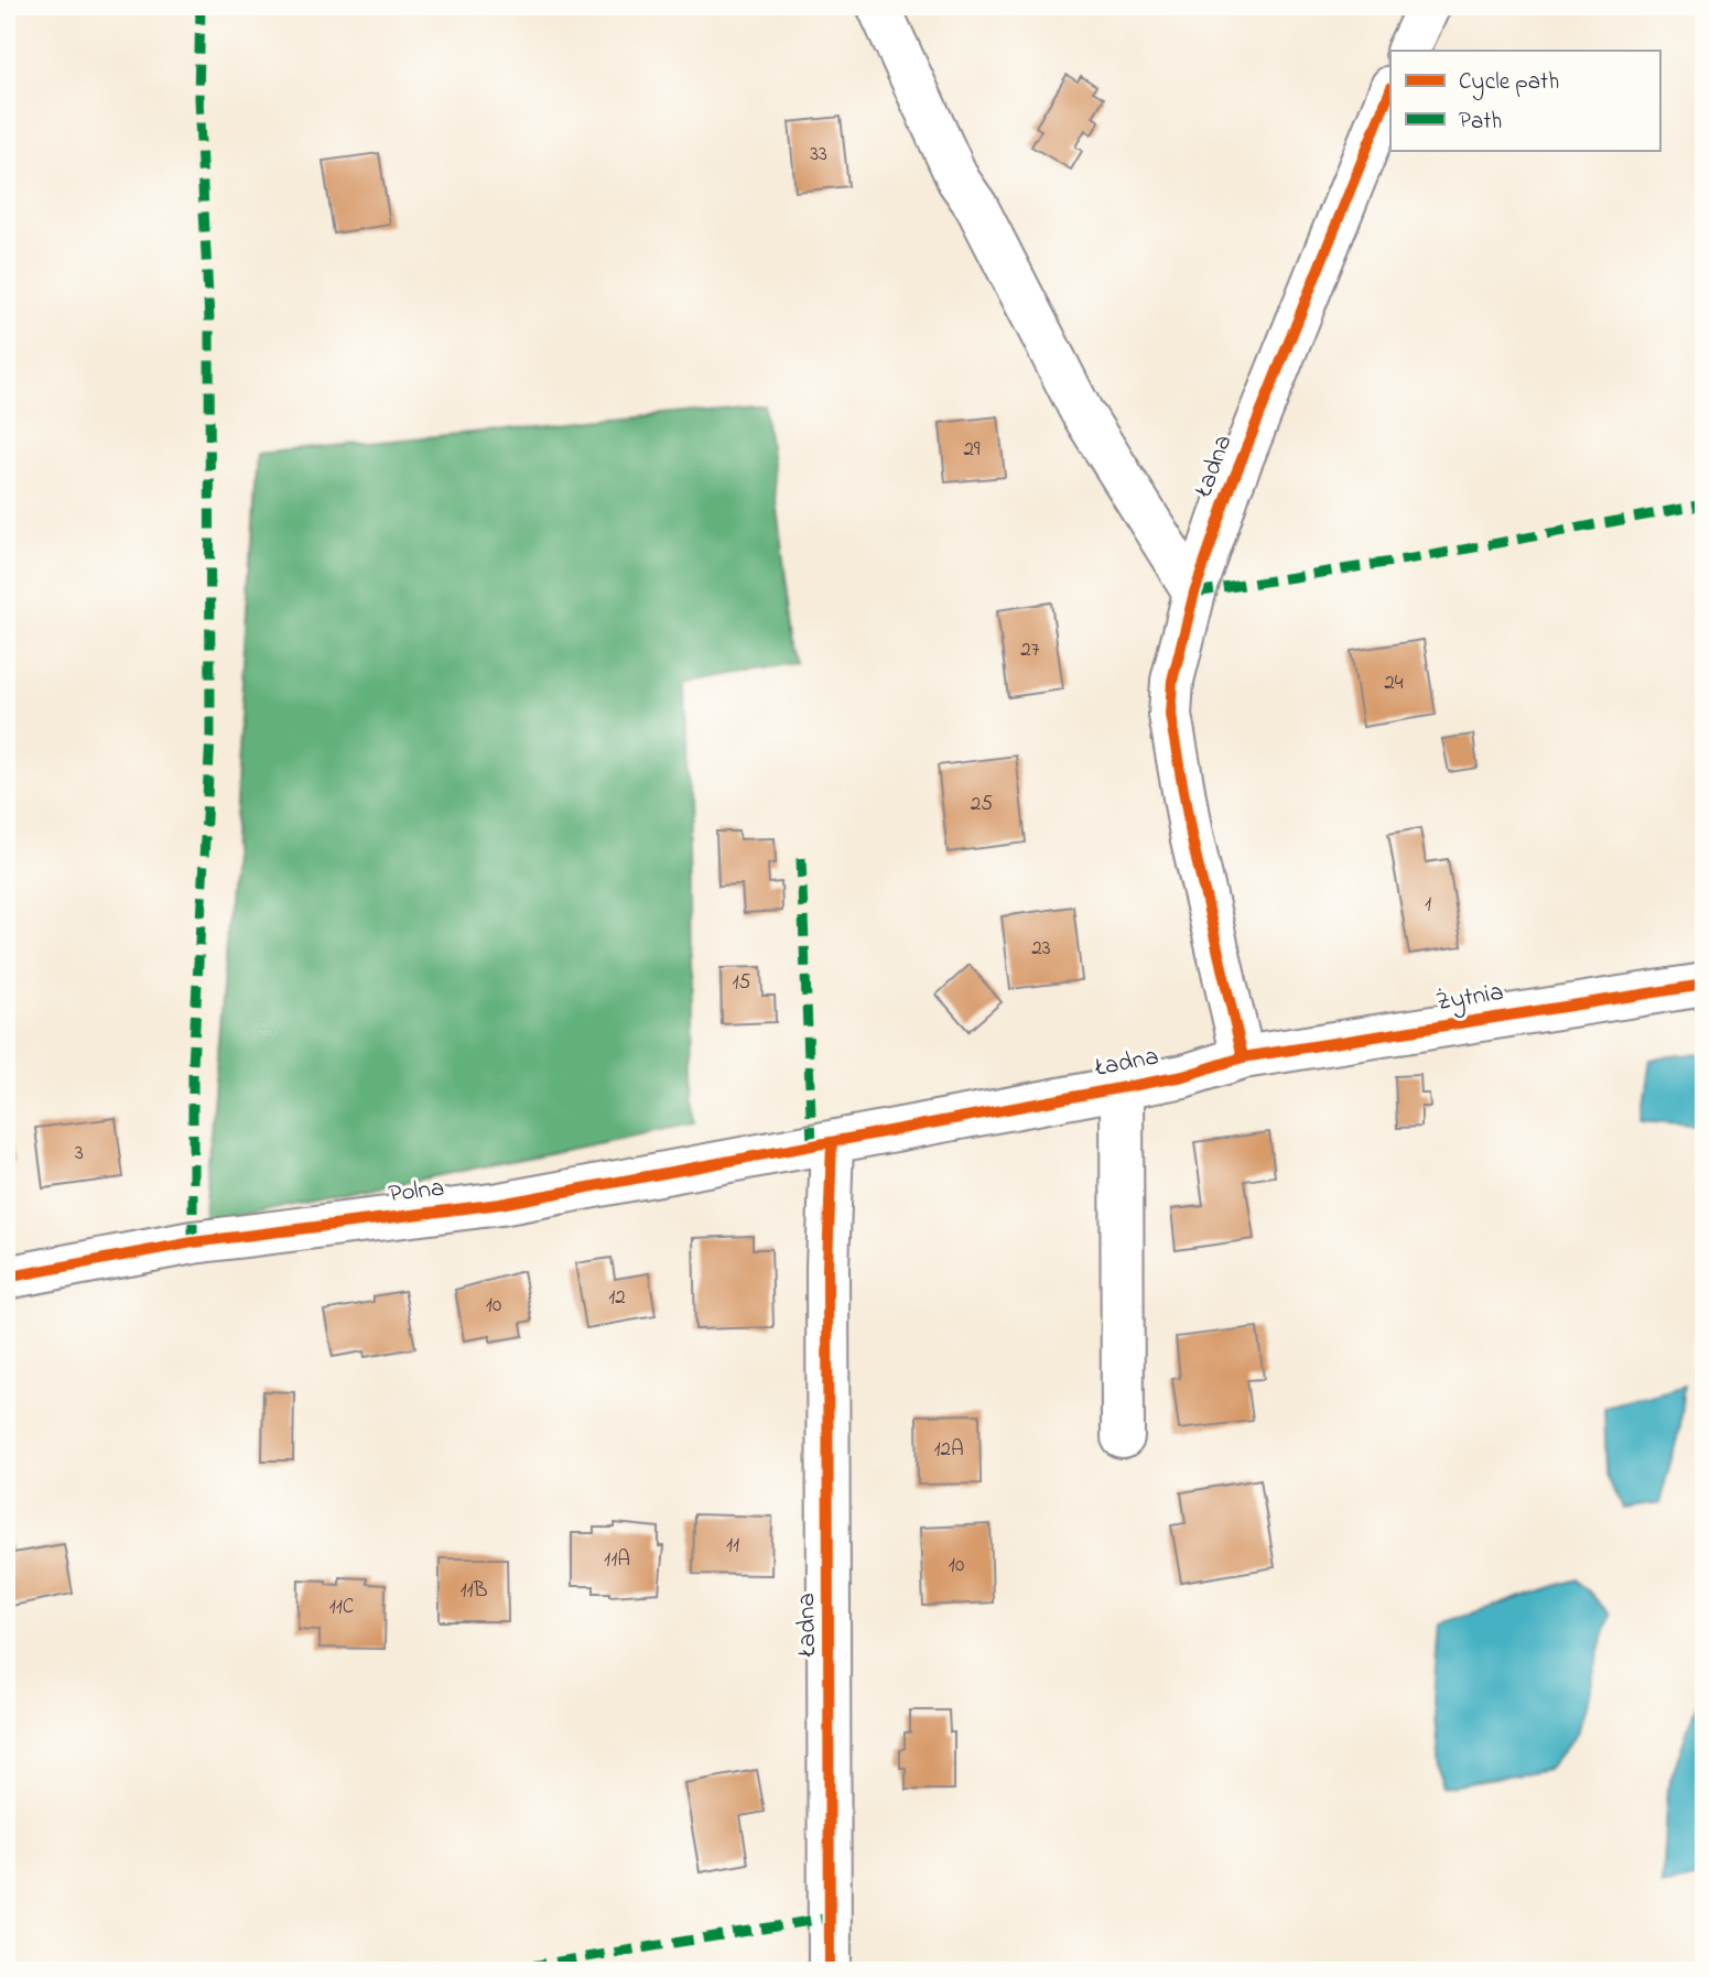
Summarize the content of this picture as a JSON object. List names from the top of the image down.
{
  "streets": {
    "street": ["Ładna", "Żytnia", "Polna"]
  },
  "crossings": [
    ["Ładna", "Żytnia"],
    ["Ładna", "Polna"]
  ],
  "house_numbers": [
    "33",
    "29",
    "27",
    "24",
    "25",
    "1",
    "23",
    "15",
    "3",
    "12",
    "10",
    "12A",
    "11",
    "11A",
    "10",
    "11B",
    "11C"
  ],
  "legend": ["Cycle path", "Path"]
}
